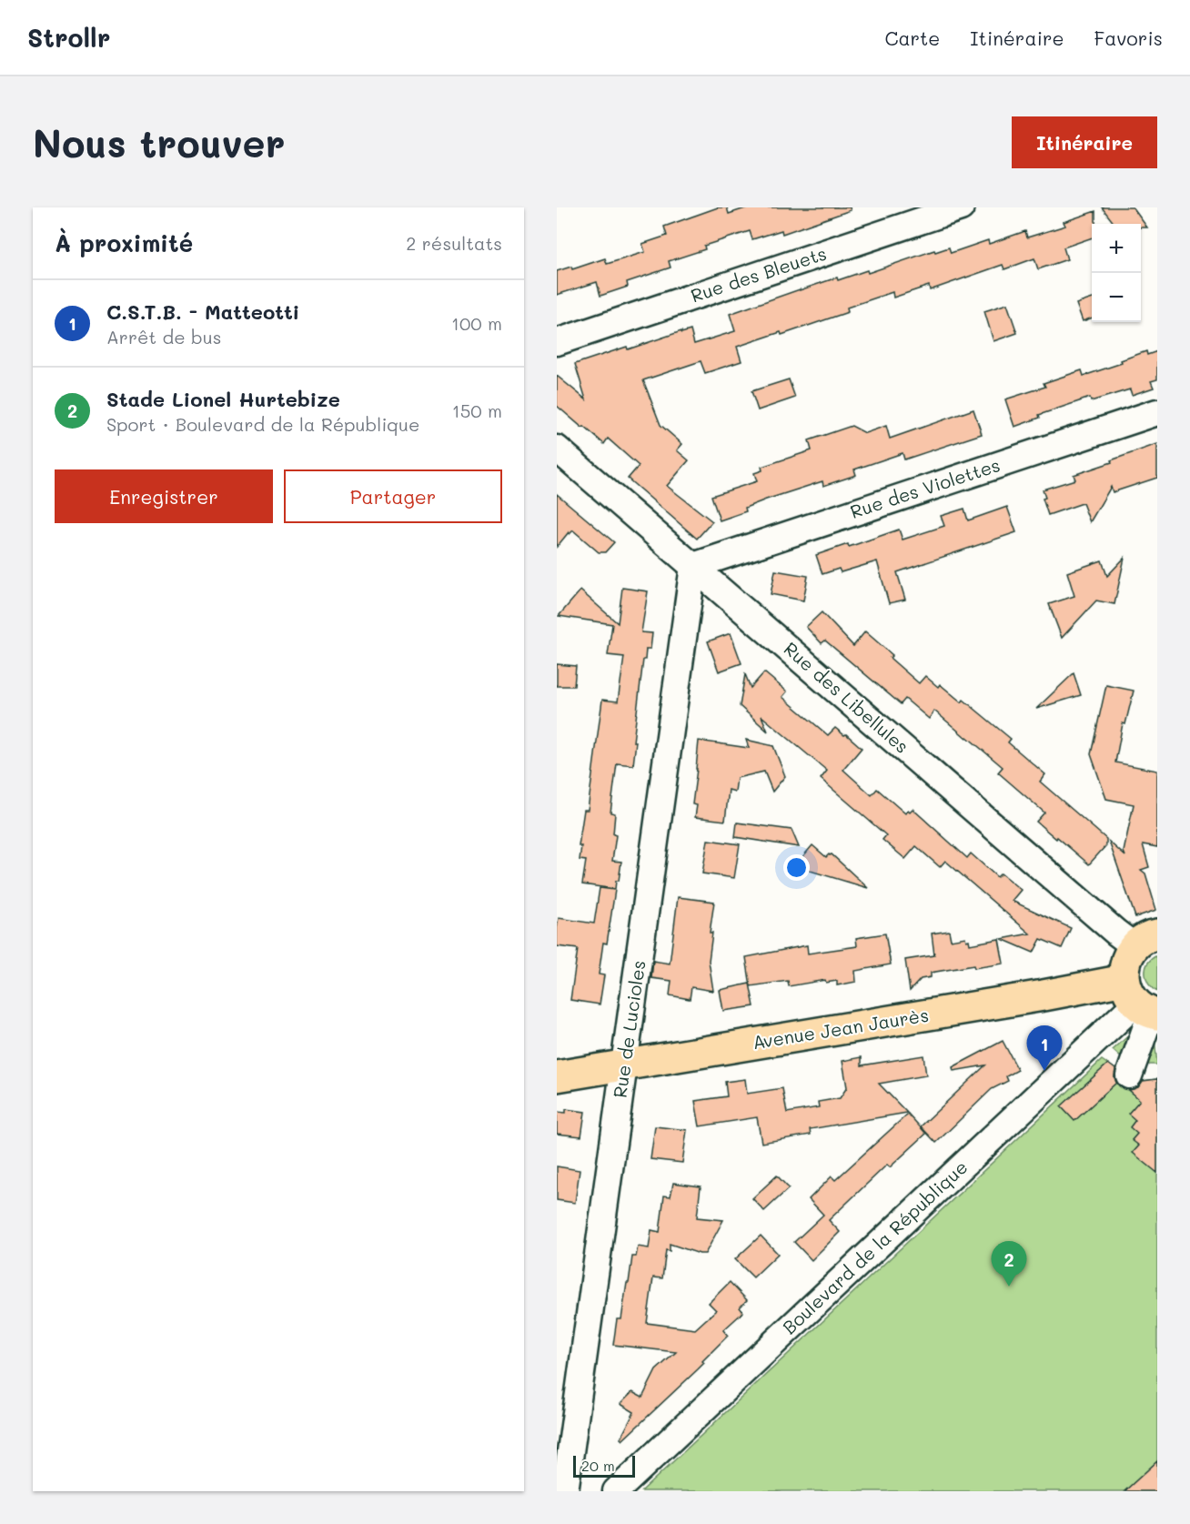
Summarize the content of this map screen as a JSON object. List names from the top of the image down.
{
  "streets": {
    "main road": ["Avenue Jean Jaurès"],
    "street": [
      "Rue des Bleuets",
      "Rue des Violettes",
      "Rue des Libellules",
      "Rue de Lucioles",
      "Boulevard de la République"
    ]
  },
  "crossings": [
    ["Rue des Violettes", "Rue des Libellules"],
    ["Rue des Violettes", "Rue de Lucioles"],
    ["Rue des Libellules", "Rue de Lucioles"],
    ["Rue de Lucioles", "Avenue Jean Jaurès"],
    ["Avenue Jean Jaurès", "Boulevard de la République"]
  ],
  "scale_bar": "20 m",
  "page": {
    "header": "Strollr",
    "nav": ["Carte", "Itinéraire", "Favoris"],
    "buttons": [
      "Itinéraire",
      ["Enregistrer", "Partager"]
    ],
    "title": "Nous trouver",
    "heading": ["À proximité", "2 résultats"],
    "map_buttons": ["+", "−"],
    "list": [
      {
        "mark": "1",
        "name": "C.S.T.B. - Matteotti",
        "note": "Arrêt de bus",
        "value": "100 m"
      },
      {
        "mark": "2",
        "name": "Stade Lionel Hurtebize",
        "note": "Sport · Boulevard de la République",
        "value": "150 m"
      }
    ],
    "pins": ["1", "2"],
    "scale": "20 m"
  }
}
